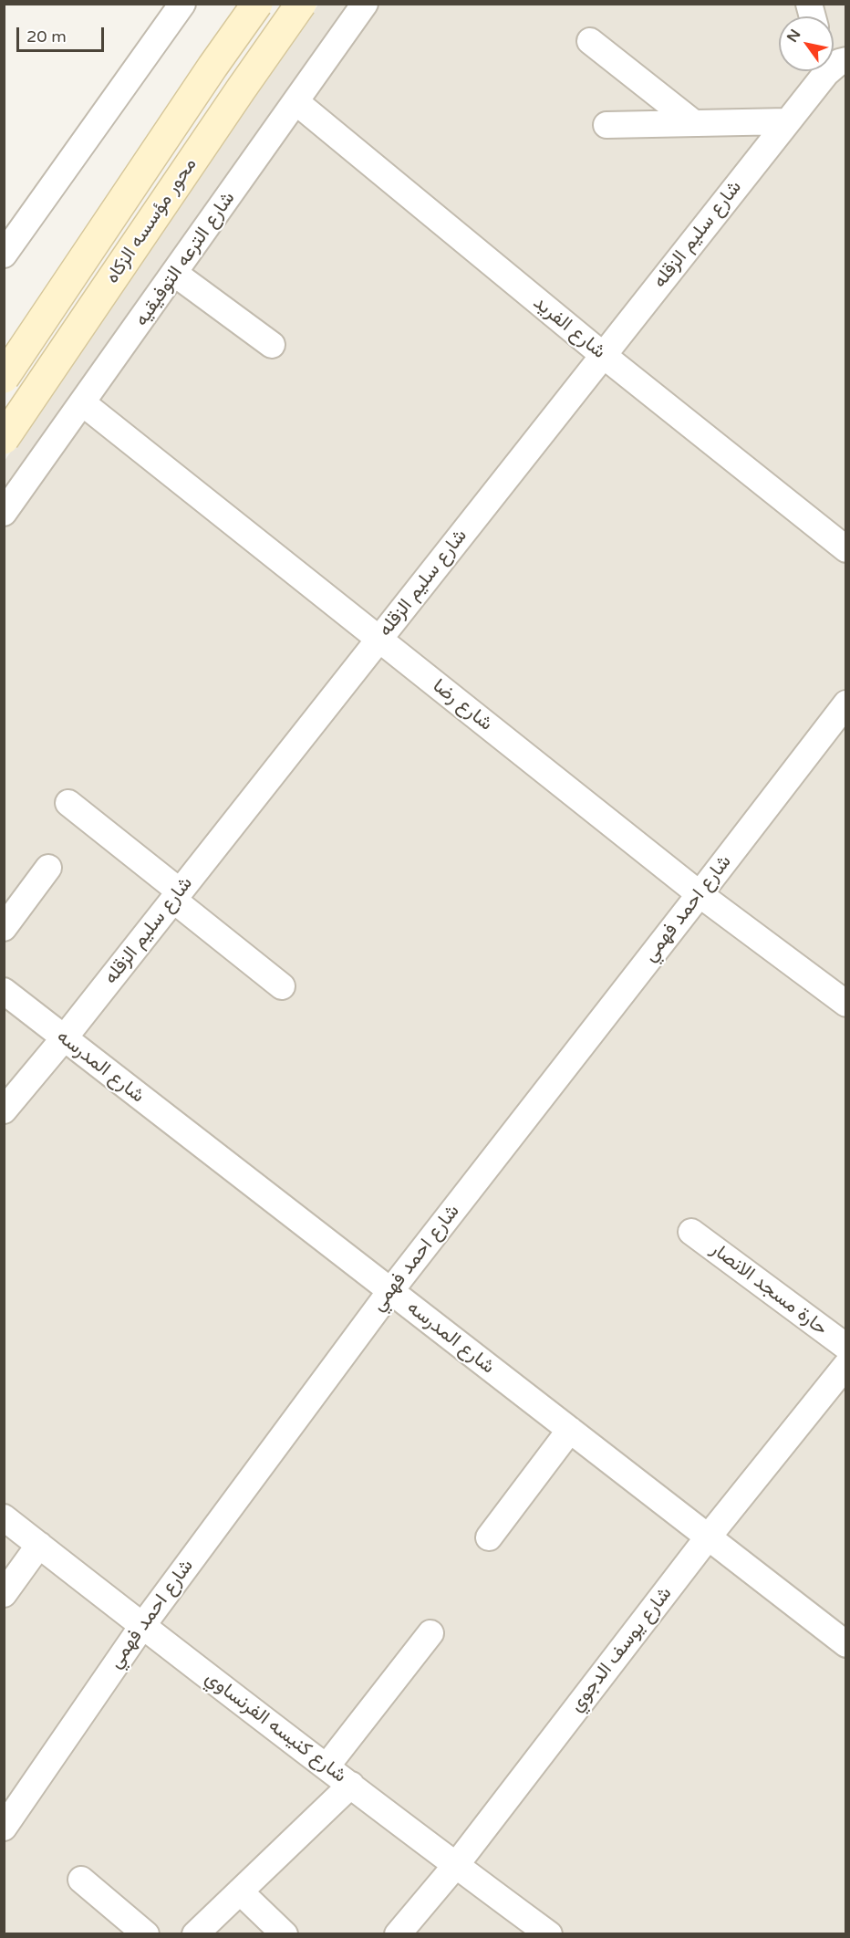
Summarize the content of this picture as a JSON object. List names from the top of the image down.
{
  "streets": {
    "main road": ["محور مؤسسه الزكاه"],
    "street": [
      "شارع سليم الزقله",
      "شارع الترعه التوفيقيه",
      "شارع الفريد",
      "شارع رضا",
      "شارع احمد فهمي",
      "شارع المدرسه",
      "حارة مسجد الانصار",
      "شارع يوسف الدجوي",
      "شارع كنيسه الفرنساوي"
    ]
  },
  "crossings": [
    ["شارع سليم الزقله", "شارع الفريد"],
    ["شارع سليم الزقله", "شارع رضا"],
    ["شارع سليم الزقله", "شارع المدرسه"],
    ["شارع الترعه التوفيقيه", "شارع الفريد"],
    ["شارع الترعه التوفيقيه", "شارع رضا"],
    ["شارع رضا", "شارع احمد فهمي"],
    ["شارع احمد فهمي", "شارع المدرسه"],
    ["شارع احمد فهمي", "شارع كنيسه الفرنساوي"],
    ["شارع المدرسه", "شارع يوسف الدجوي"],
    ["شارع يوسف الدجوي", "شارع كنيسه الفرنساوي"]
  ],
  "scale_bar": "20 m",
  "north": "top left"
}
